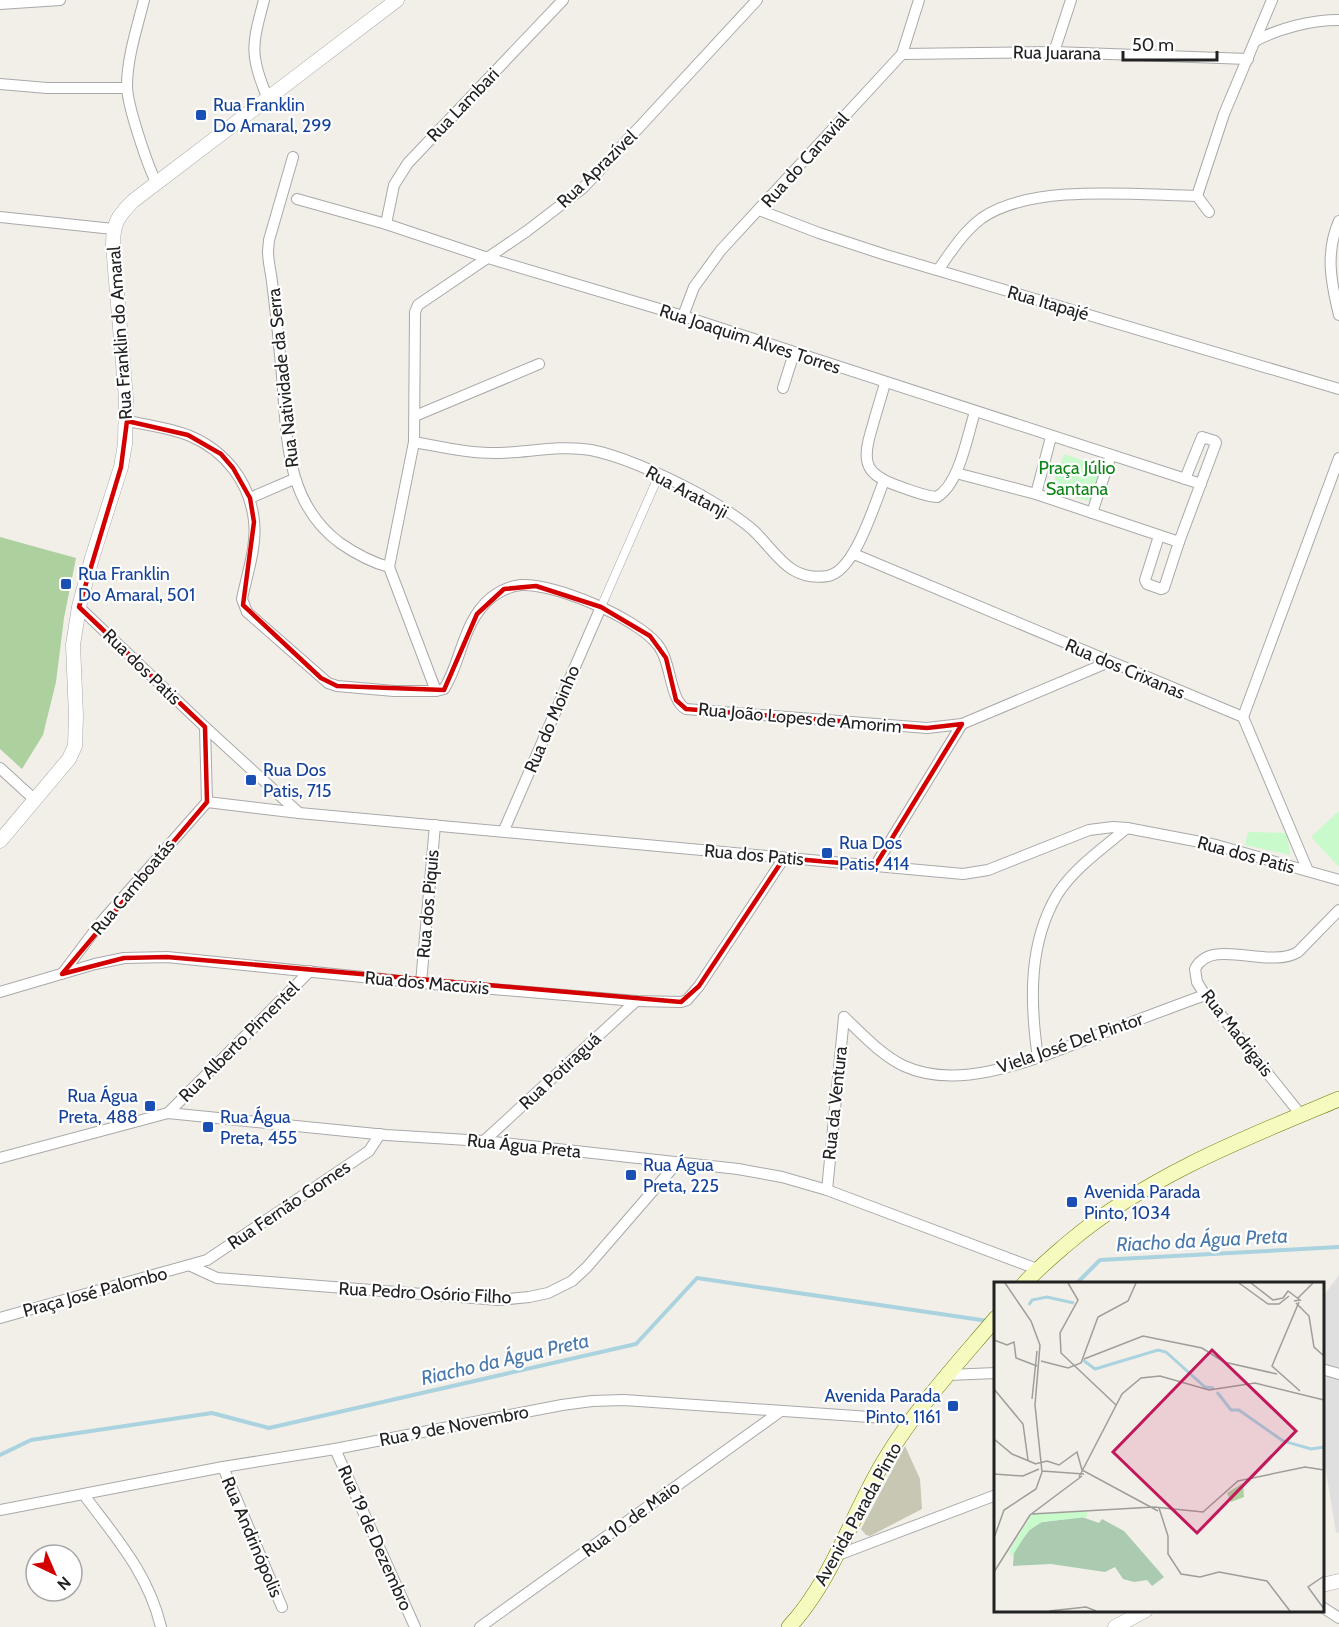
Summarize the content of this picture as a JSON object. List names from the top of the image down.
{
  "streets": {
    "main road": ["Avenida Parada Pinto"],
    "street": [
      "Rua Juarana",
      "Rua Lambari",
      "Rua do Canavial",
      "Rua Aprazível",
      "Rua Itapajé",
      "Rua Franklin do Amaral",
      "Rua Joaquim Alves Torres",
      "Rua Natividade da Serra",
      "Rua Aratanji",
      "Rua dos Patis",
      "Rua dos Crixanas",
      "Rua João Lopes de Amorim",
      "Rua do Moinho",
      "Rua Camboatás",
      "Rua dos Piquis",
      "Rua dos Macuxis",
      "Rua Madrigais",
      "Rua Alberto Pimentel",
      "Viela José Del Pintor",
      "Rua Potiraguá",
      "Rua da Ventura",
      "Rua Água Preta",
      "Rua Fernão Gomes",
      "Praça José Palombo",
      "Rua Pedro Osório Filho",
      "Rua 9 de Novembro",
      "Rua 10 de Maio",
      "Rua Andrinópolis",
      "Rua 19 de Dezembro"
    ]
  },
  "crossings": [
    ["Rua Juarana", "Rua do Canavial"],
    ["Rua Lambari", "Rua Joaquim Alves Torres"],
    ["Rua do Canavial", "Rua Itapajé"],
    ["Rua do Canavial", "Rua Joaquim Alves Torres"],
    ["Rua Aprazível", "Rua Joaquim Alves Torres"],
    ["Rua Franklin do Amaral", "Rua dos Patis"],
    ["Rua Aratanji", "Rua dos Crixanas"],
    ["Rua dos Patis", "Rua do Moinho"],
    ["Rua dos Patis", "Rua Camboatás"],
    ["Rua dos Patis", "Rua dos Piquis"],
    ["Rua dos Patis", "Rua dos Macuxis"],
    ["Rua dos Crixanas", "Rua João Lopes de Amorim"],
    ["Rua João Lopes de Amorim", "Rua do Moinho"],
    ["Rua Camboatás", "Rua dos Macuxis"],
    ["Rua dos Piquis", "Rua dos Macuxis"],
    ["Rua dos Macuxis", "Rua Alberto Pimentel"],
    ["Rua dos Macuxis", "Rua Potiraguá"],
    ["Rua Madrigais", "Viela José Del Pintor"],
    ["Rua Alberto Pimentel", "Rua Água Preta"],
    ["Viela José Del Pintor", "Rua da Ventura"],
    ["Rua Potiraguá", "Rua Água Preta"],
    ["Rua da Ventura", "Rua Água Preta"],
    ["Rua Água Preta", "Rua Fernão Gomes"],
    ["Rua Água Preta", "Rua Pedro Osório Filho"],
    ["Rua Fernão Gomes", "Praça José Palombo"],
    ["Rua Fernão Gomes", "Rua Pedro Osório Filho"],
    ["Praça José Palombo", "Rua Pedro Osório Filho"],
    ["Rua 9 de Novembro", "Avenida Parada Pinto"],
    ["Rua 9 de Novembro", "Rua 10 de Maio"],
    ["Rua 9 de Novembro", "Rua Andrinópolis"],
    ["Rua 9 de Novembro", "Rua 19 de Dezembro"]
  ],
  "water": ["Riacho da Água Preta"],
  "parks": ["Praça Júlio Santana"],
  "places": {
    "transit": [
      "Rua Franklin Do Amaral, 299",
      "Rua Franklin Do Amaral, 501",
      "Rua Dos Patis, 715",
      "Rua Dos Patis, 414",
      "Rua Água Preta, 488",
      "Rua Água Preta, 455",
      "Rua Água Preta, 225",
      "Avenida Parada Pinto, 1034",
      "Avenida Parada Pinto, 1161"
    ]
  },
  "scale_bar": "50 m",
  "north": "bottom right"
}
